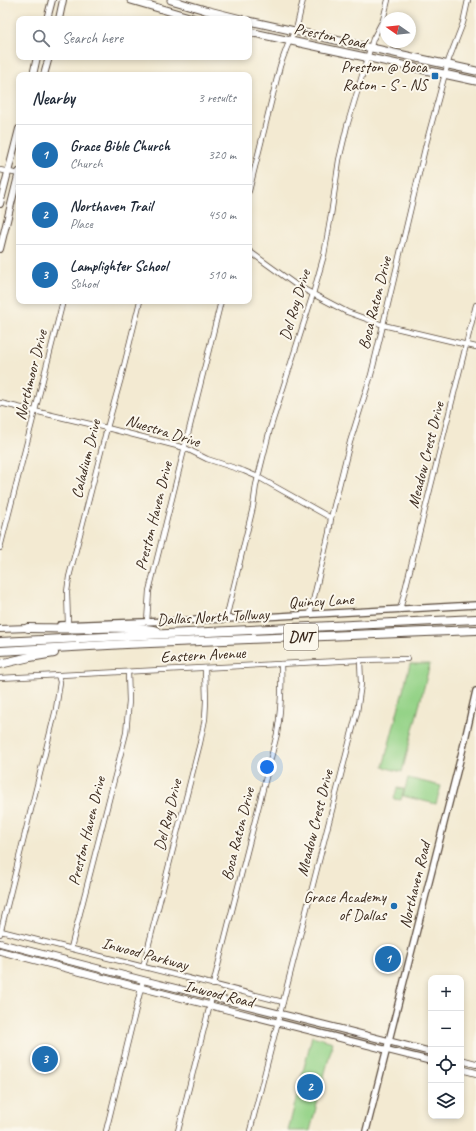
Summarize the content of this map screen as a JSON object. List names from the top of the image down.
{
  "streets": {
    "highway": ["Dallas North Tollway", "DNT"],
    "main road": ["Preston Road", "Quincy Lane", "Inwood Road"],
    "street": [
      "Boca Raton Drive",
      "Del Roy Drive",
      "Northmoor Drive",
      "Nuestra Drive",
      "Meadow Crest Drive",
      "Caladium Drive",
      "Preston Haven Drive",
      "Eastern Avenue",
      "Northaven Road",
      "Inwood Parkway"
    ]
  },
  "crossings": [
    ["Preston Road", "Boca Raton Drive"],
    ["Preston Road", "Del Roy Drive"],
    ["Boca Raton Drive", "Nuestra Drive"],
    ["Boca Raton Drive", "Quincy Lane"],
    ["Boca Raton Drive", "Eastern Avenue"],
    ["Boca Raton Drive", "Inwood Parkway"],
    ["Del Roy Drive", "Nuestra Drive"],
    ["Del Roy Drive", "Quincy Lane"],
    ["Del Roy Drive", "Eastern Avenue"],
    ["Del Roy Drive", "Inwood Parkway"],
    ["Northmoor Drive", "Nuestra Drive"],
    ["Nuestra Drive", "Caladium Drive"],
    ["Nuestra Drive", "Preston Haven Drive"],
    ["Meadow Crest Drive", "Quincy Lane"],
    ["Meadow Crest Drive", "Eastern Avenue"],
    ["Meadow Crest Drive", "Inwood Parkway"],
    ["Meadow Crest Drive", "Inwood Road"],
    ["Caladium Drive", "Quincy Lane"],
    ["Preston Haven Drive", "Quincy Lane"],
    ["Preston Haven Drive", "Eastern Avenue"],
    ["Preston Haven Drive", "Inwood Parkway"],
    ["Northaven Road", "Inwood Road"]
  ],
  "places": {
    "transit": ["Preston @ Boca Raton - S - NS"],
    "other": ["Grace Academy of Dallas"]
  },
  "north": "left",
  "page": {
    "search": "Search here",
    "heading": ["Nearby", "3 results"],
    "list": [
      {
        "mark": "1",
        "name": "Grace Bible Church",
        "note": "Church",
        "value": "320 m"
      },
      {
        "mark": "2",
        "name": "Northaven Trail",
        "note": "Place",
        "value": "450 m"
      },
      {
        "mark": "3",
        "name": "Lamplighter School",
        "note": "School",
        "value": "510 m"
      }
    ],
    "pins": ["1", "3", "2"],
    "map_buttons": ["+", "−"]
  }
}
